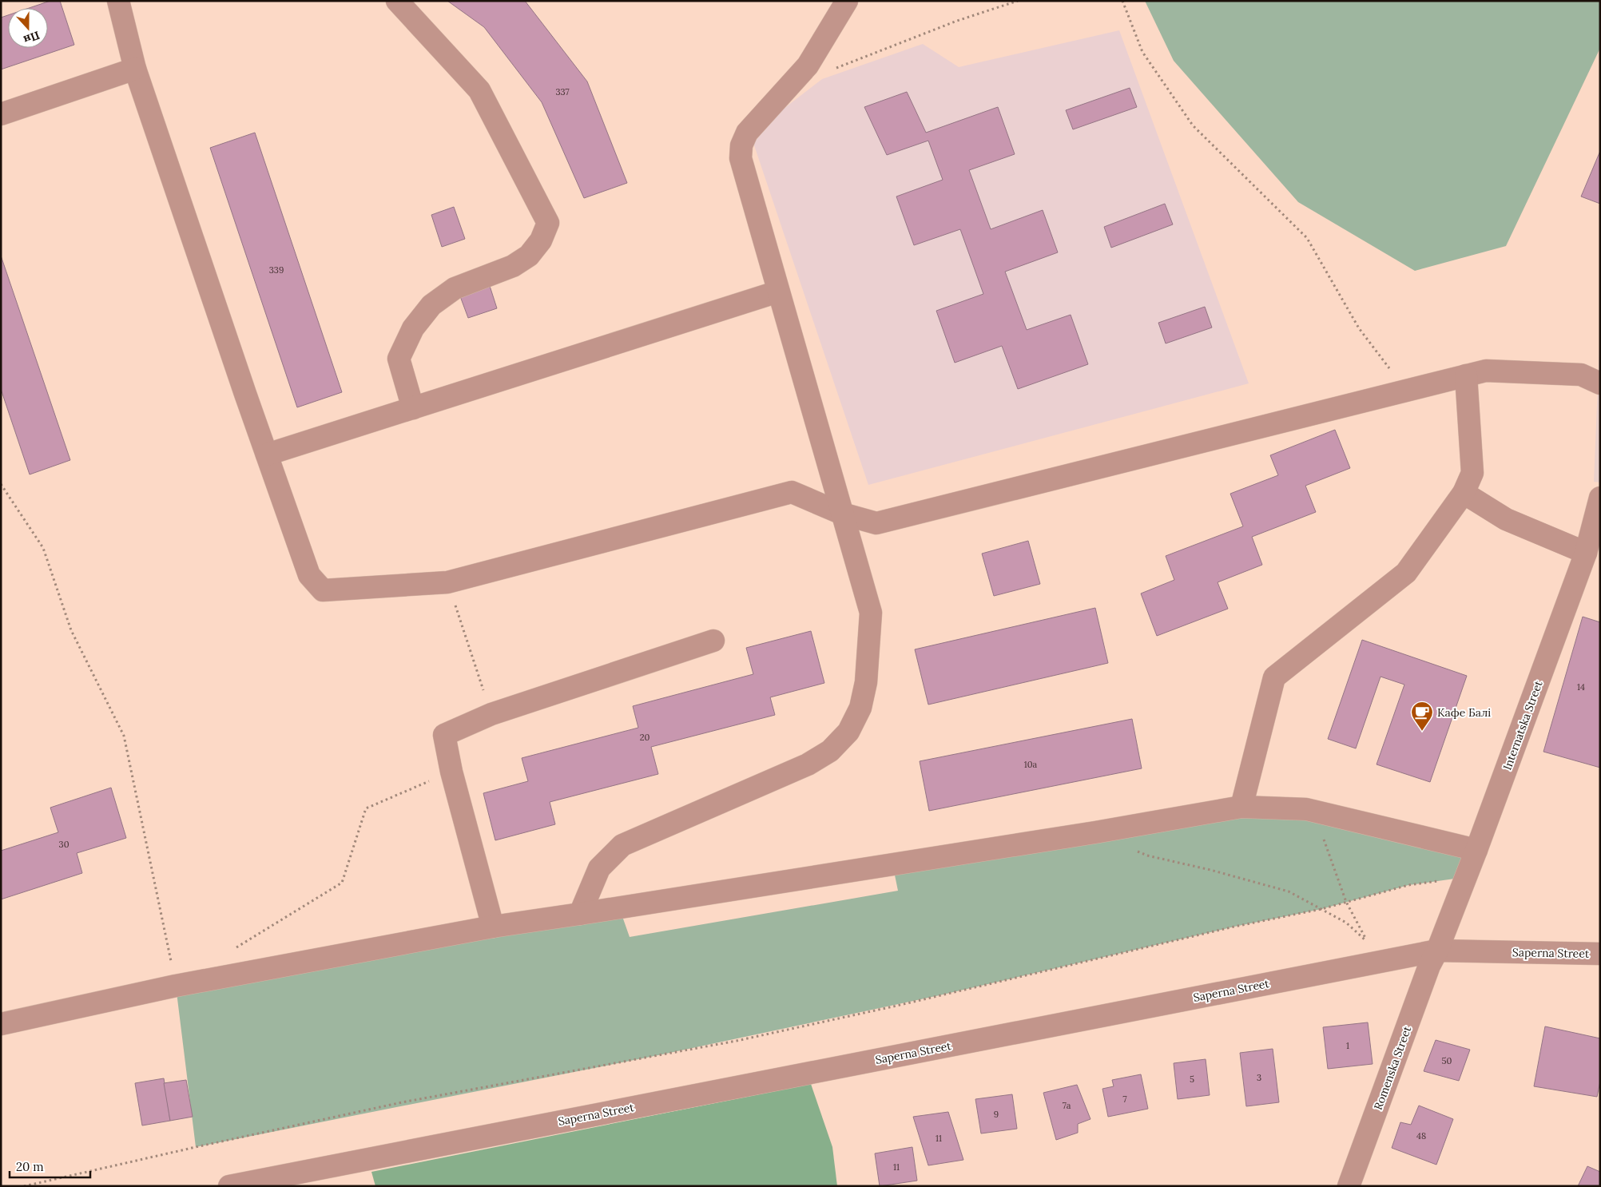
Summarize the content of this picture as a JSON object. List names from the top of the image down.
{
  "streets": {
    "street": ["Internatska Street", "Saperna Street", "Romenska Street"]
  },
  "crossings": [
    ["Internatska Street", "Saperna Street"],
    ["Internatska Street", "Romenska Street"],
    ["Saperna Street", "Romenska Street"]
  ],
  "places": {
    "cafe": ["Кафе Балі"]
  },
  "house_numbers": [
    "337",
    "339",
    "14",
    "20",
    "10а",
    "30",
    "1",
    "50",
    "3",
    "5",
    "7",
    "7а",
    "9",
    "48",
    "11",
    "11"
  ],
  "scale_bar": "20 m",
  "north": "bottom"
}
